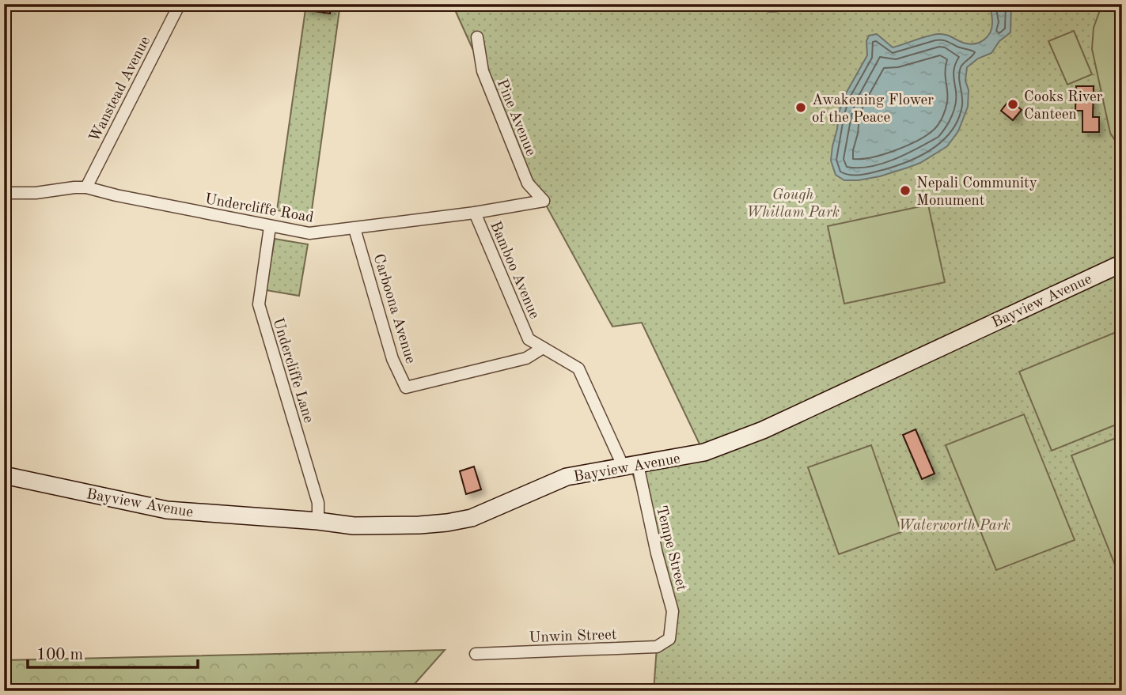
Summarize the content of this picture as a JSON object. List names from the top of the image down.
{
  "streets": {
    "main road": ["Bayview Avenue"],
    "street": [
      "Wanstead Avenue",
      "Pine Avenue",
      "Undercliffe Road",
      "Bamboo Avenue",
      "Carboona Avenue",
      "Undercliffe Lane",
      "Tempe Street",
      "Unwin Street"
    ]
  },
  "crossings": [
    ["Wanstead Avenue", "Undercliffe Road"],
    ["Pine Avenue", "Undercliffe Road"],
    ["Undercliffe Road", "Bamboo Avenue"],
    ["Undercliffe Road", "Carboona Avenue"],
    ["Undercliffe Road", "Undercliffe Lane"],
    ["Bamboo Avenue", "Bayview Avenue"],
    ["Bamboo Avenue", "Carboona Avenue"],
    ["Bamboo Avenue", "Tempe Street"],
    ["Bayview Avenue", "Undercliffe Lane"],
    ["Bayview Avenue", "Tempe Street"],
    ["Tempe Street", "Unwin Street"]
  ],
  "parks": ["Gough Whitlam Park", "Waterworth Park"],
  "places": ["Cooks River Canteen", "Awakening Flower of the Peace", "Nepali Community Monument"],
  "scale_bar": "100 m"
}
